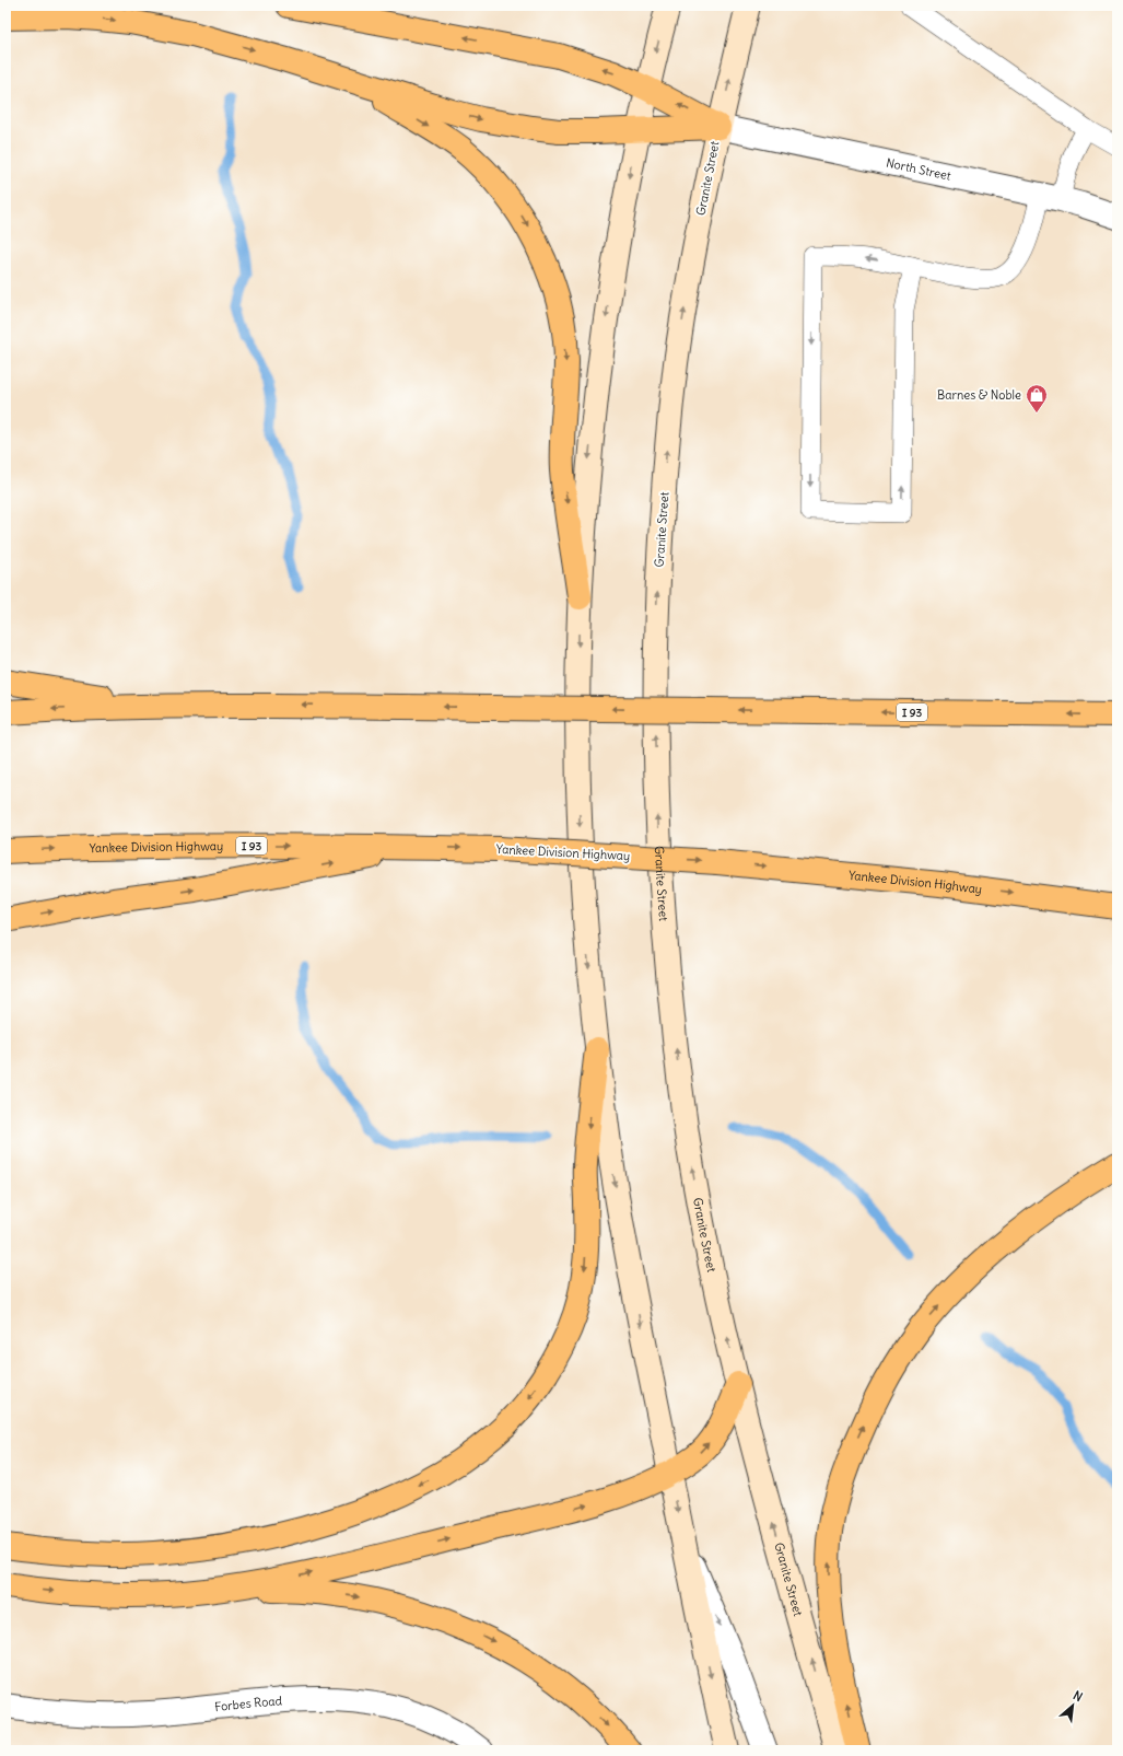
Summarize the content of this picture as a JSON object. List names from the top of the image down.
{
  "streets": {
    "highway": ["I 93", "Yankee Division Highway"],
    "main road": ["Granite Street"],
    "street": ["North Street", "Forbes Road"]
  },
  "crossings": [
    ["North Street", "Granite Street"]
  ],
  "places": {
    "shop": ["Barnes & Noble"]
  },
  "north": "top right"
}
